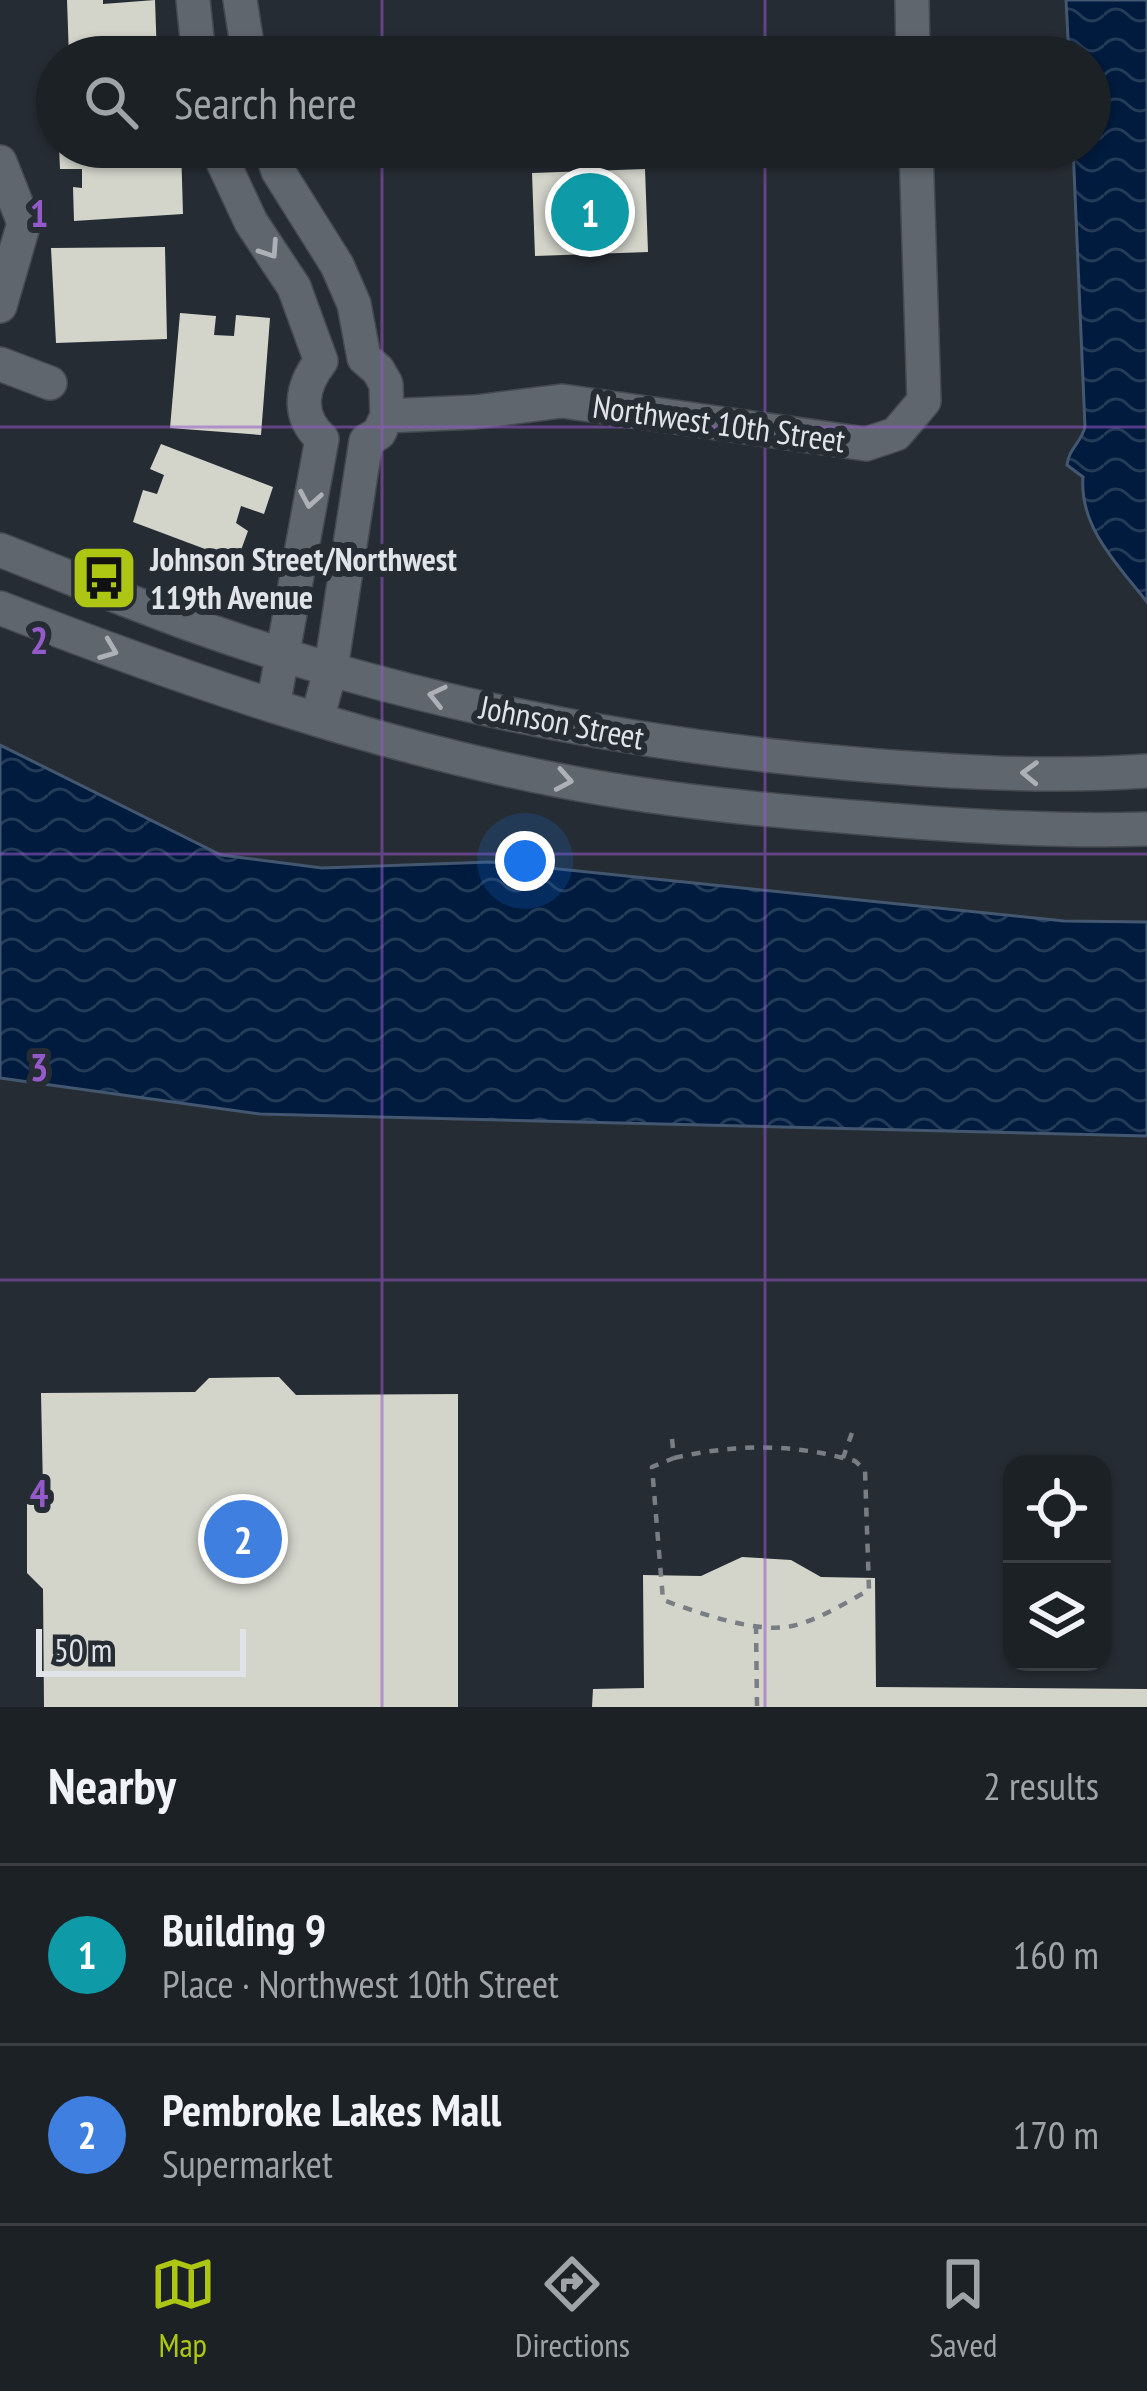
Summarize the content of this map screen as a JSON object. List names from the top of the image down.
{
  "streets": {
    "street": ["Northwest 10th Street", "Johnson Street"]
  },
  "places": {
    "bus stop": ["Johnson Street/Northwest 119th Avenue"]
  },
  "scale_bar": "50 m",
  "page": {
    "search": "Search here",
    "pins": ["1", "2"],
    "scale": "50 m",
    "heading": ["Nearby", "2 results"],
    "list": [
      {
        "mark": "1",
        "name": "Building 9",
        "note": "Place · Northwest 10th Street",
        "value": "160 m"
      },
      {
        "mark": "2",
        "name": "Pembroke Lakes Mall",
        "note": "Supermarket",
        "value": "170 m"
      }
    ],
    "nav": ["Map", "Directions", "Saved"]
  },
  "grid": {
    "rows": [
      "1",
      "2",
      "3",
      "4"
    ]
  }
}
